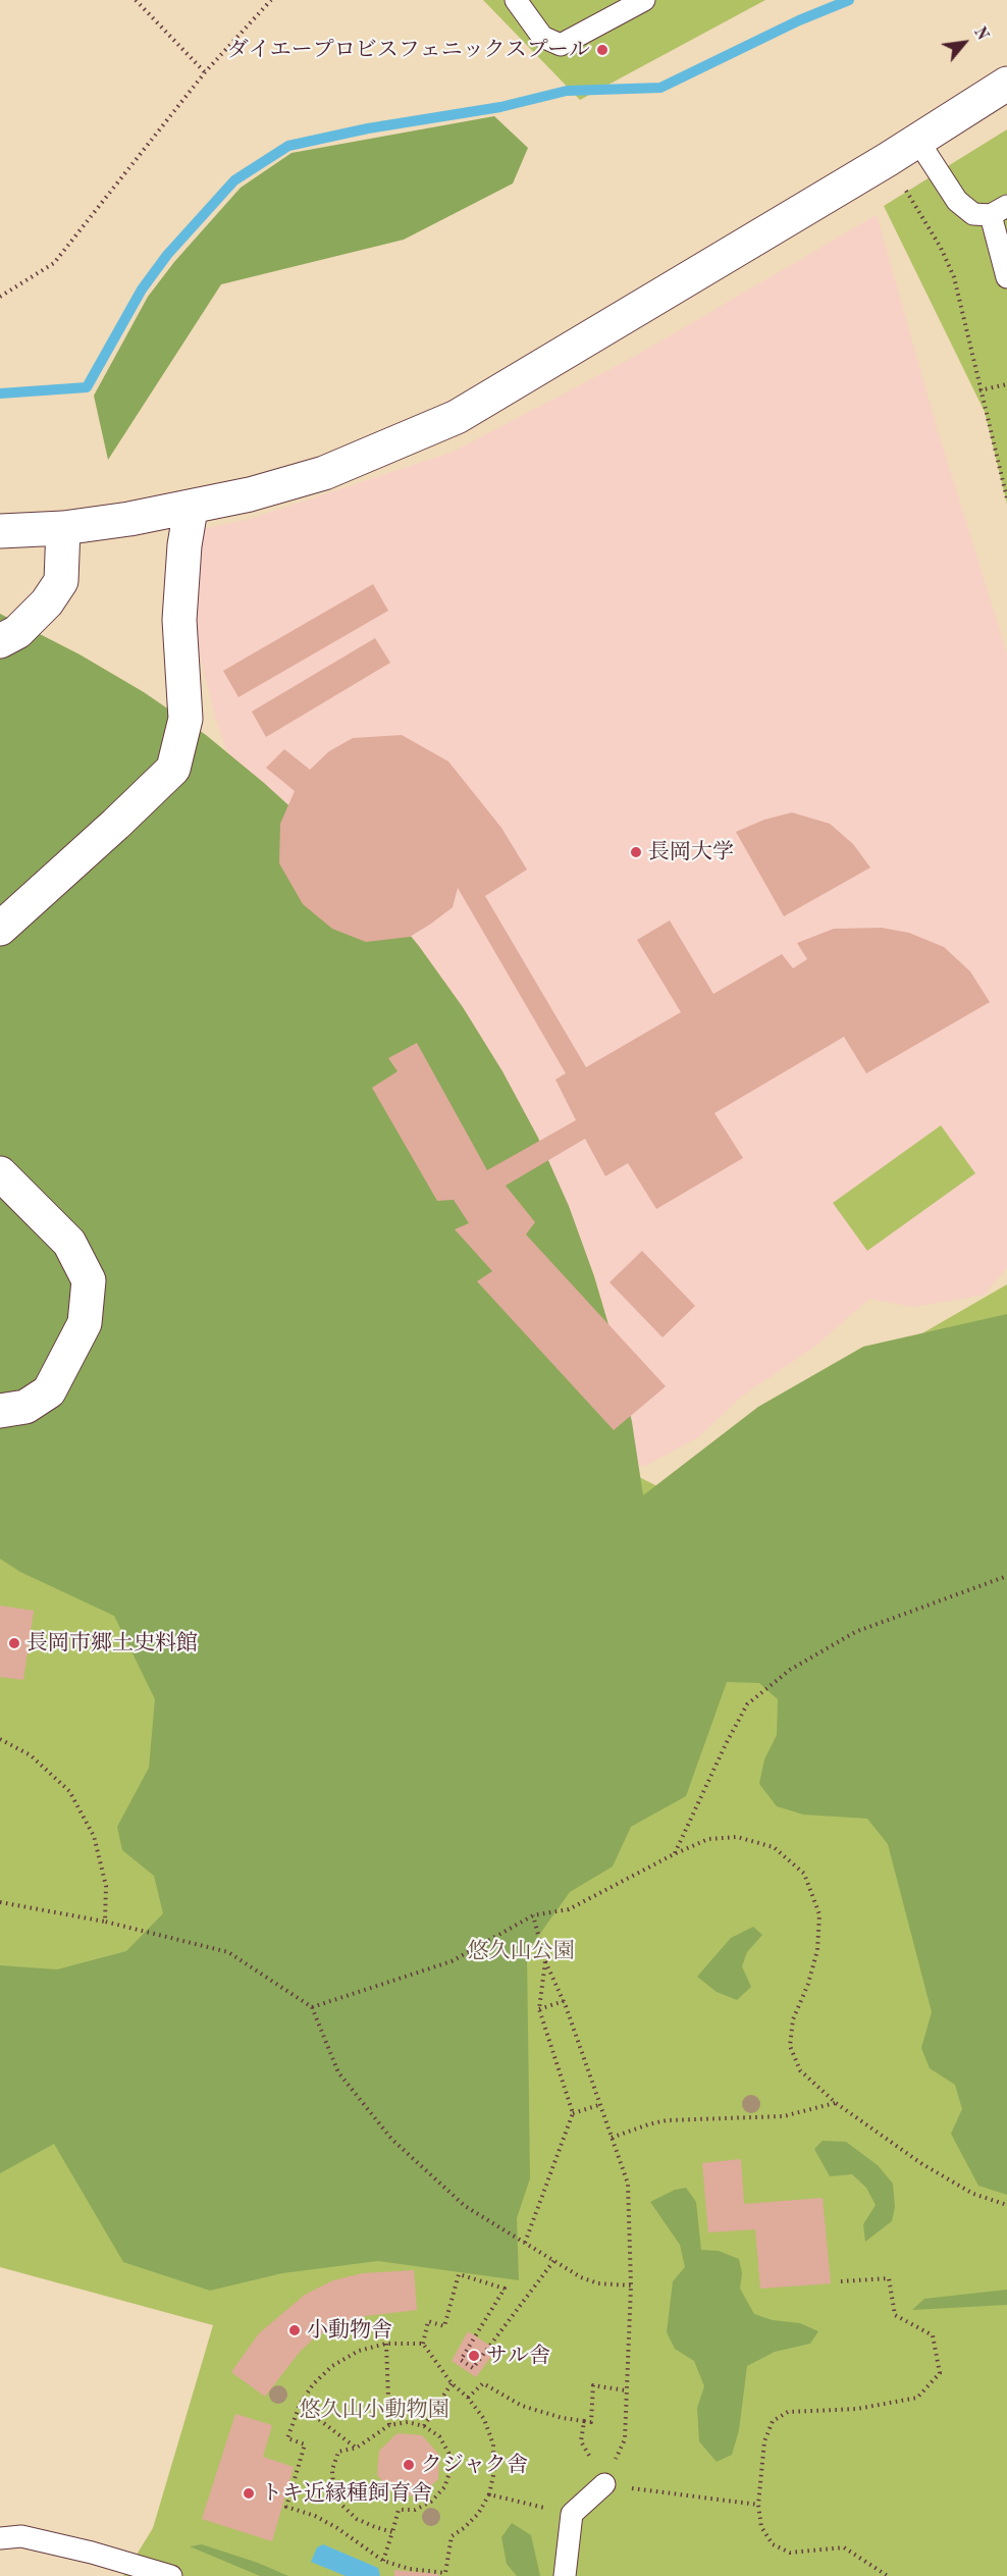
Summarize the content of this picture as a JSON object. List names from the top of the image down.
{
  "parks": ["悠久山公園", "悠久山小動物園"],
  "places": [
    "ダイエープロビスフェニックスプール",
    "長岡大学",
    "長岡市郷土史料館",
    "小動物舎",
    "サル舎",
    "クジャク舎",
    "トキ近縁種飼育舎"
  ],
  "north": "top right"
}
